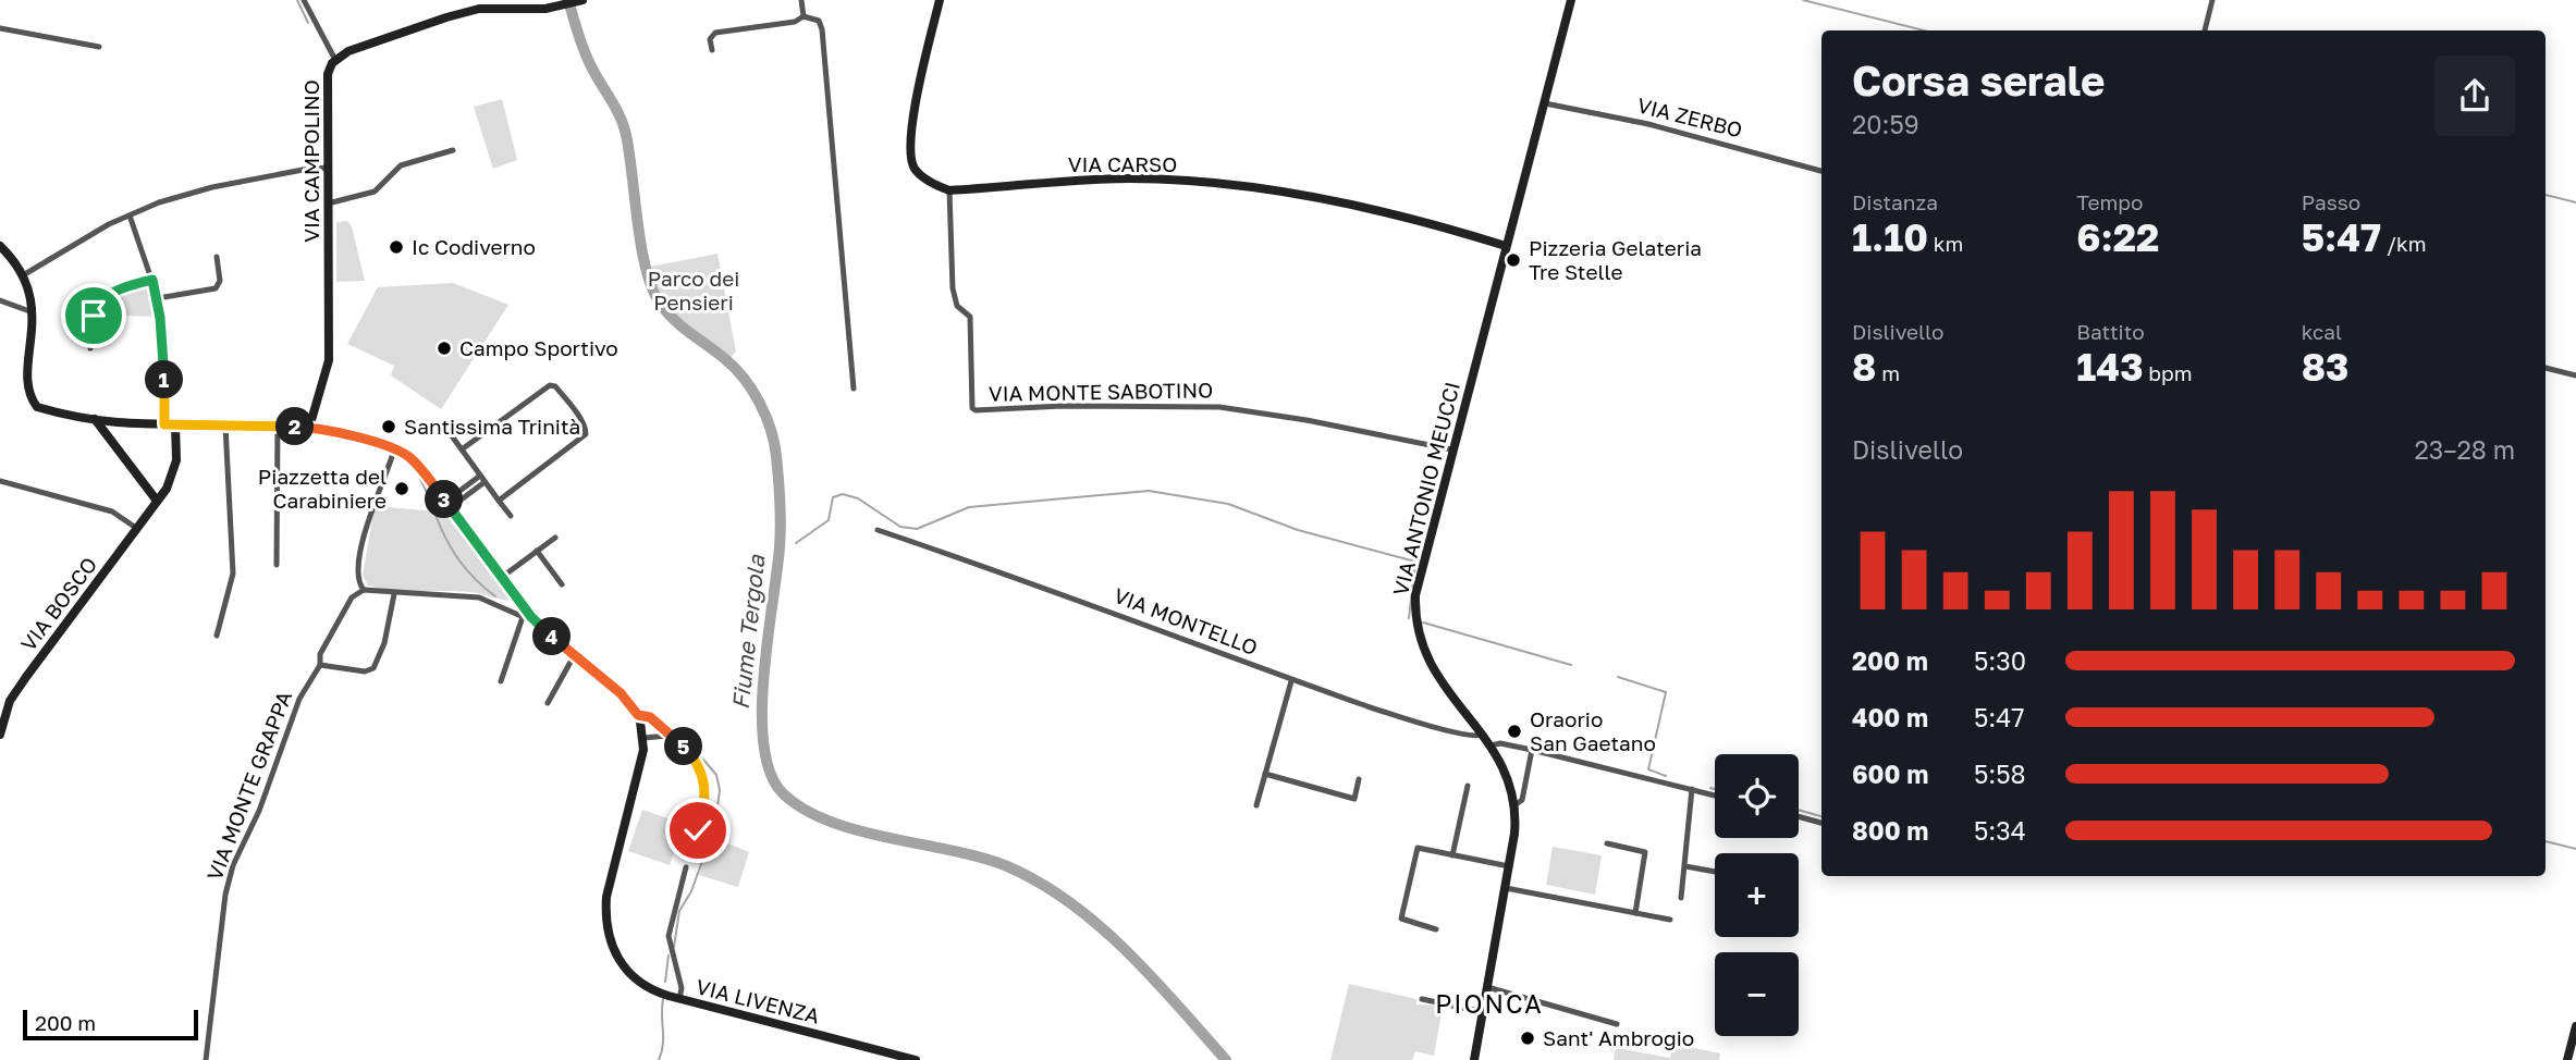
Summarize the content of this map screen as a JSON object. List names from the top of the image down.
{
  "streets": {
    "street": [
      "VIA ZERBO",
      "VIA CAMPOLINO",
      "VIA CARSO",
      "VIA MONTE SABOTINO",
      "VIA ANTONIO MEUCCI",
      "VIA BOSCO",
      "VIA MONTELLO",
      "VIA MONTE GRAPPA",
      "VIA LIVENZA"
    ]
  },
  "crossings": [
    ["VIA ZERBO", "VIA ANTONIO MEUCCI"],
    ["VIA CARSO", "VIA MONTE SABOTINO"],
    ["VIA CARSO", "VIA ANTONIO MEUCCI"],
    ["VIA MONTE SABOTINO", "VIA ANTONIO MEUCCI"],
    ["VIA ANTONIO MEUCCI", "VIA MONTELLO"]
  ],
  "districts": ["PIONCA"],
  "water": ["Fiume Tergola"],
  "parks": ["Parco dei Pensieri"],
  "places": [
    "Ic Codiverno",
    "Pizzeria Gelateria Tre Stelle",
    "Campo Sportivo",
    "Santissima Trinità",
    "Piazzetta del Carabiniere",
    "Oraorio San Gaetano",
    "Sant' Ambrogio"
  ],
  "scale_bar": "200 m",
  "page": {
    "heading": ["Corsa serale", "20:59"],
    "stats": [
      ["Distanza", "1.10 km"],
      ["Tempo", "6:22"],
      ["Passo", "5:47 /km"],
      ["Dislivello", "8 m"],
      ["Battito", "143 bpm"],
      ["kcal", "83"]
    ],
    "pins": [
      "1",
      "2",
      "3",
      "4",
      "5"
    ],
    "chart": ["Dislivello", "23–28 m"],
    "list": [
      {
        "name": "200 m",
        "note": "5:30"
      },
      {
        "name": "400 m",
        "note": "5:47"
      },
      {
        "name": "600 m",
        "note": "5:58"
      },
      {
        "name": "800 m",
        "note": "5:34"
      }
    ],
    "map_buttons": ["+", "−"],
    "scale": "200 m"
  }
}
